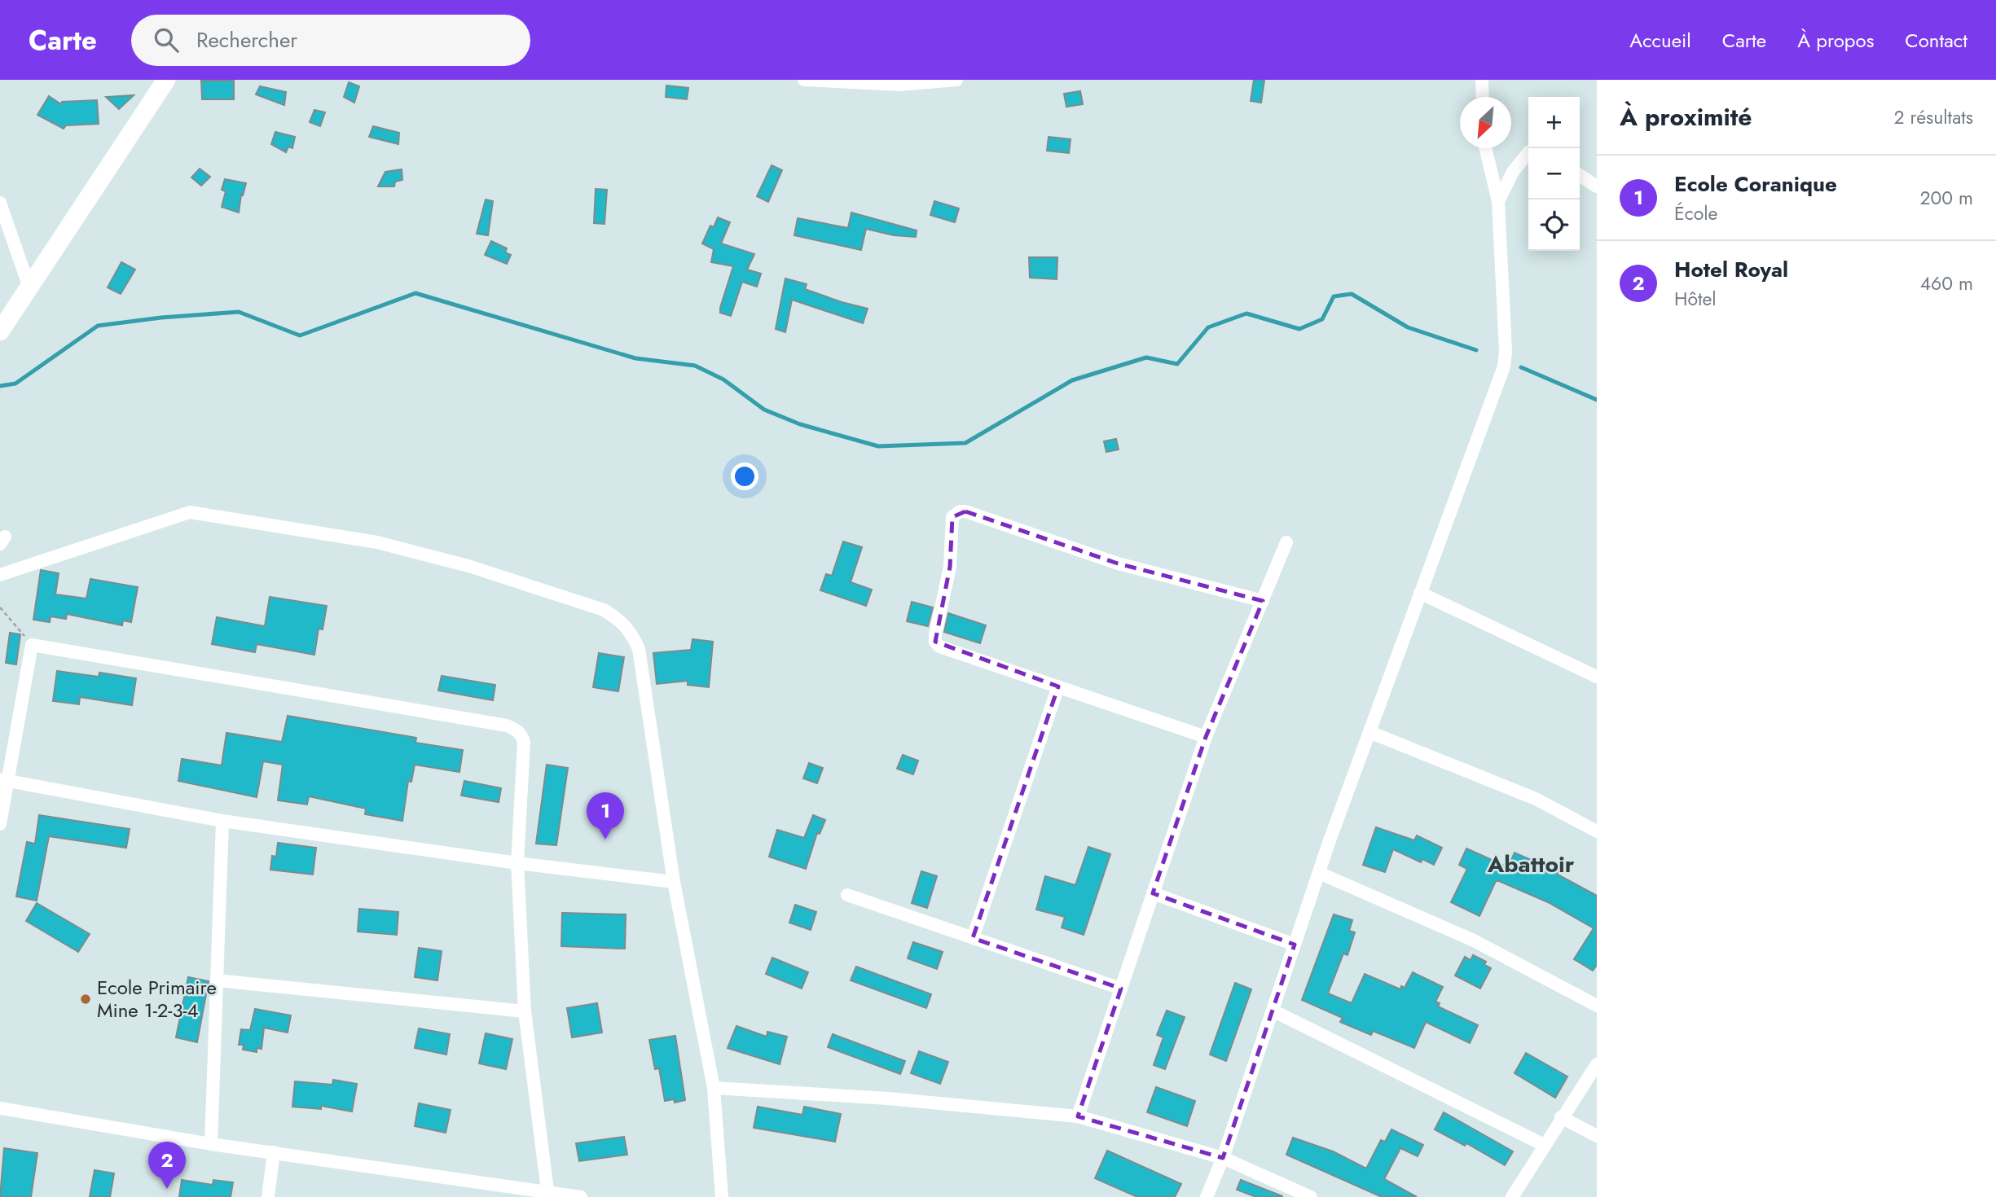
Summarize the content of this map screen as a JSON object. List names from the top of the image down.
{
  "districts": ["Abattoir"],
  "places": ["Ecole Primaire Mine 1-2-3-4"],
  "north": "bottom left",
  "page": {
    "header": "Carte",
    "search": "Rechercher",
    "nav": [
      "Accueil",
      "Carte",
      "À propos",
      "Contact"
    ],
    "heading": ["À proximité", "2 résultats"],
    "map_buttons": ["+", "−"],
    "list": [
      {
        "mark": "1",
        "name": "Ecole Coranique",
        "note": "École",
        "value": "200 m"
      },
      {
        "mark": "2",
        "name": "Hotel Royal",
        "note": "Hôtel",
        "value": "460 m"
      }
    ],
    "pins": ["1", "2"]
  }
}
